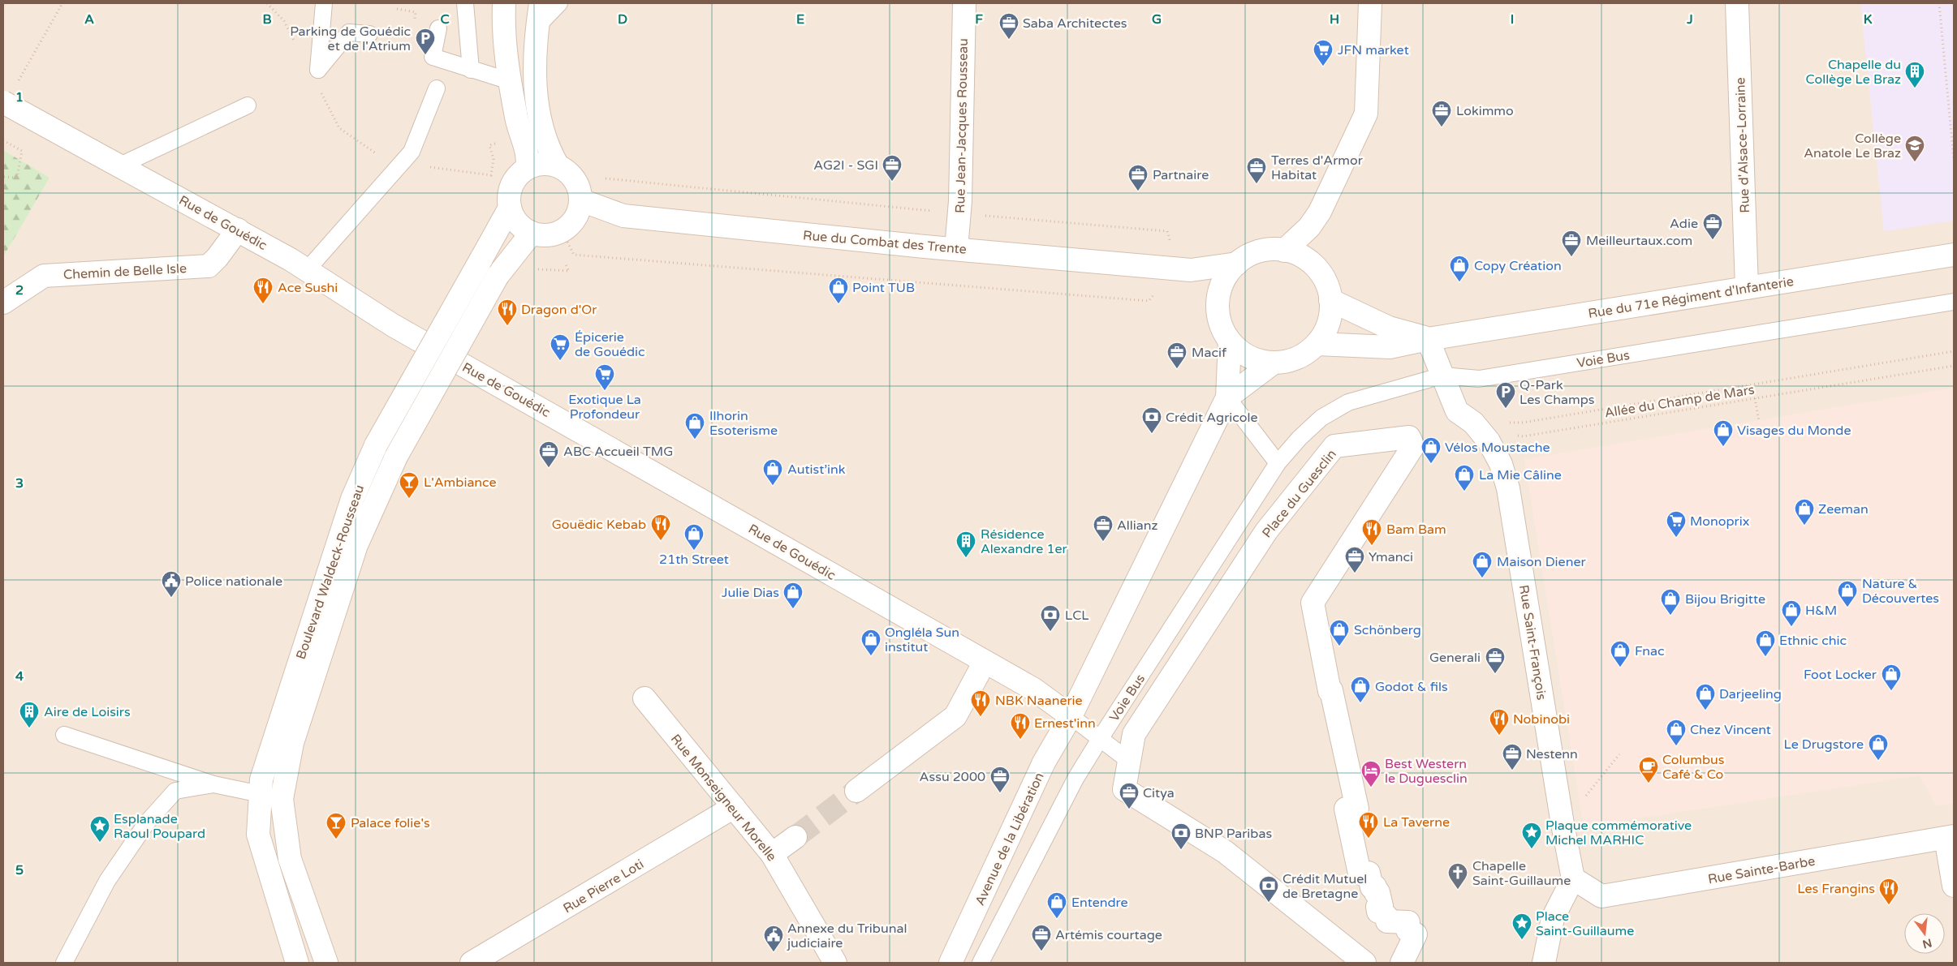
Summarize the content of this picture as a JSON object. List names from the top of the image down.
{
  "streets": {
    "main road": [
      "Rue Jean-Jacques Rousseau",
      "Rue d'Alsace-Lorraine",
      "Rue de Gouédic",
      "Rue du Combat des Trente",
      "Chemin de Belle Isle",
      "Rue du 71e Régiment d'Infanterie",
      "Place du Guesclin",
      "Boulevard Waldeck-Rousseau",
      "Rue Saint-François",
      "Rue Monseigneur Morelle",
      "Avenue de la Libération",
      "Rue Sainte-Barbe",
      "Rue Pierre Loti"
    ],
    "lane": ["Voie Bus"],
    "path": ["Allée du Champ de Mars"]
  },
  "crossings": [
    ["Rue Jean-Jacques Rousseau", "Rue du Combat des Trente"],
    ["Rue d'Alsace-Lorraine", "Rue du 71e Régiment d'Infanterie"],
    ["Rue de Gouédic", "Chemin de Belle Isle"],
    ["Rue de Gouédic", "Avenue de la Libération"],
    ["Rue du Combat des Trente", "Rue du 71e Régiment d'Infanterie"],
    ["Rue du Combat des Trente", "Boulevard Waldeck-Rousseau"],
    ["Rue du 71e Régiment d'Infanterie", "Rue Saint-François"],
    ["Voie Bus", "Rue Saint-François"],
    ["Allée du Champ de Mars", "Rue Saint-François"],
    ["Rue Saint-François", "Rue Sainte-Barbe"],
    ["Rue Monseigneur Morelle", "Rue Pierre Loti"]
  ],
  "places": {
    "office": [
      "Saba Architectes",
      "Lokimmo",
      "AG2I - SGI",
      "Terres d'Armor Habitat",
      "Partnaire",
      "Adie",
      "Meilleurtaux.com",
      "Macif",
      "ABC Accueil TMG",
      "Allianz",
      "Ymanci",
      "Generali",
      "Nestenn",
      "Assu 2000",
      "Citya",
      "Artémis courtage"
    ],
    "parking": ["Parking de Gouédic et de l'Atrium", "Q-Park Les Champs"],
    "supermarket": [
      "JFN market",
      "Épicerie de Gouédic",
      "Exotique La Profondeur",
      "Monoprix"
    ],
    "building": ["Chapelle du Collège Le Braz", "Résidence Alexandre 1er", "Aire de Loisirs"],
    "school or university": ["Collège Anatole Le Braz"],
    "shop": [
      "Copy Création",
      "Point TUB",
      "Ilhorin Esoterisme",
      "Visages du Monde",
      "Vélos Moustache",
      "Autist’ink",
      "La Mie Câline",
      "Zeeman",
      "21th Street",
      "Maison Diener",
      "Nature & Découvertes",
      "Julie Dias",
      "Bijou Brigitte",
      "H&M",
      "Schönberg",
      "Ongléla Sun institut",
      "Ethnic chic",
      "Fnac",
      "Foot Locker",
      "Godot & fils",
      "Darjeeling",
      "Chez Vincent",
      "Le Drugstore",
      "Entendre"
    ],
    "restaurant": [
      "Ace Sushi",
      "Dragon d'Or",
      "Gouëdic Kebab",
      "Bam Bam",
      "NBK Naanerie",
      "Nobinobi",
      "Ernest'inn",
      "La Taverne",
      "Les Frangins"
    ],
    "bank": [
      "Crédit Agricole",
      "LCL",
      "BNP Paribas",
      "Crédit Mutuel de Bretagne"
    ],
    "bar": ["L'Ambiance", "Palace folie's"],
    "public building": ["Police nationale", "Annexe du Tribunal judiciaire"],
    "cafe": ["Columbus Café & Co"],
    "hotel": ["Best Western le Duguesclin"],
    "place": ["Esplanade Raoul Poupard", "Plaque commémorative Michel MARHIC", "Place Saint-Guillaume"],
    "church": ["Chapelle Saint-Guillaume"]
  },
  "north": "bottom",
  "grid": {
    "columns": [
      "A",
      "B",
      "C",
      "D",
      "E",
      "F",
      "G",
      "H",
      "I",
      "J",
      "K"
    ],
    "rows": [
      "1",
      "2",
      "3",
      "4",
      "5"
    ]
  }
}
